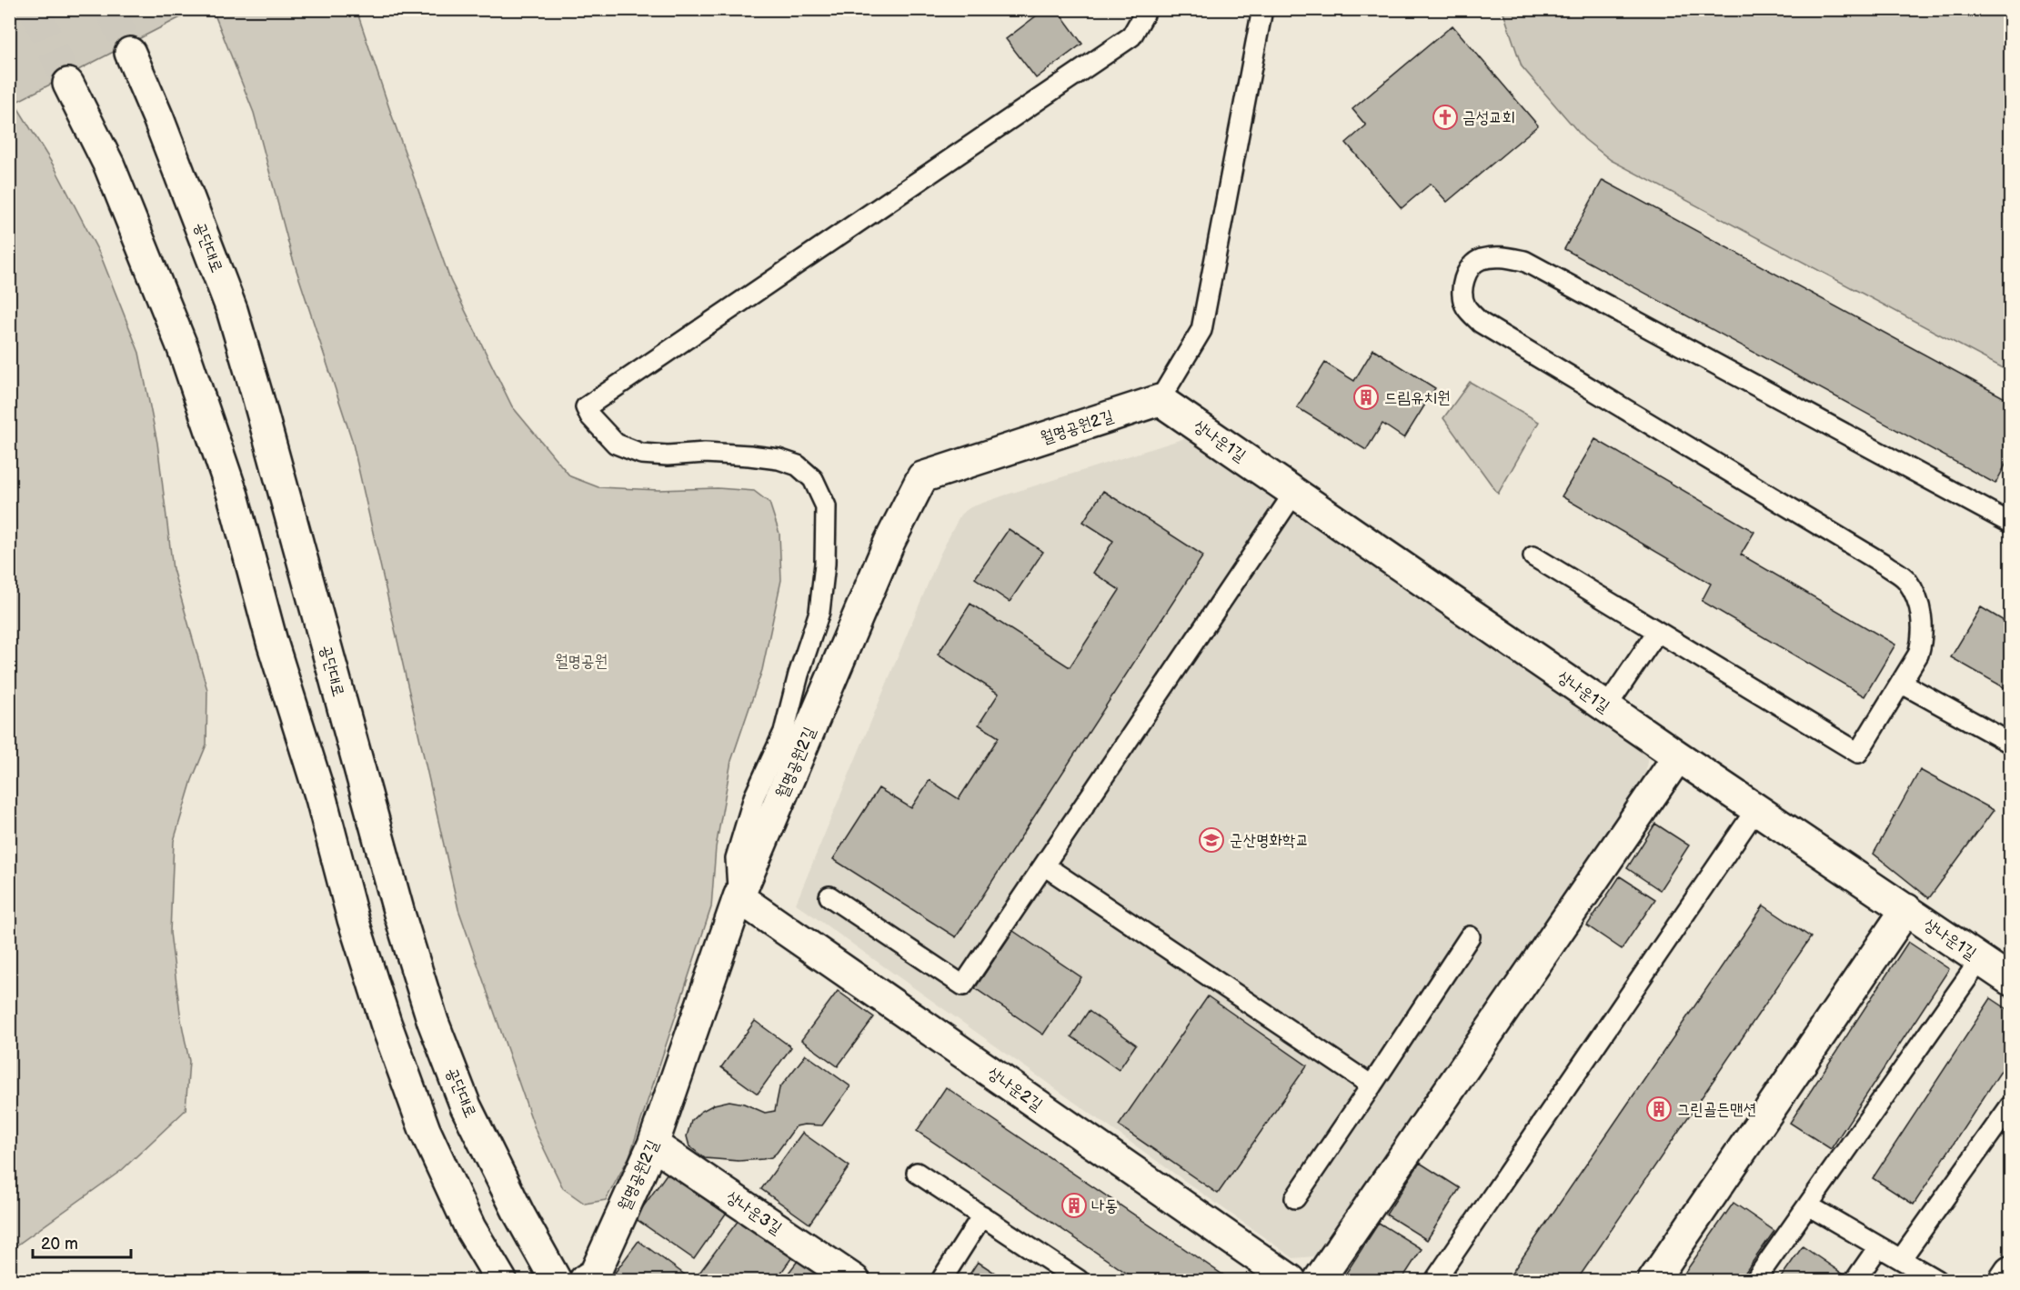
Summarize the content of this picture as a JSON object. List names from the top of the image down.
{
  "streets": {
    "street": [
      "공단대로",
      "월명공원2길",
      "상나운1길",
      "상나운2길",
      "상나운3길"
    ]
  },
  "crossings": [
    ["월명공원2길", "상나운1길"],
    ["월명공원2길", "상나운2길"],
    ["월명공원2길", "상나운3길"]
  ],
  "parks": ["월명공원"],
  "places": {
    "church": ["금성교회"],
    "building": ["드림유치원", "그린골든맨션", "나동"],
    "school or university": ["군산명화학교"]
  },
  "scale_bar": "20 m"
}
